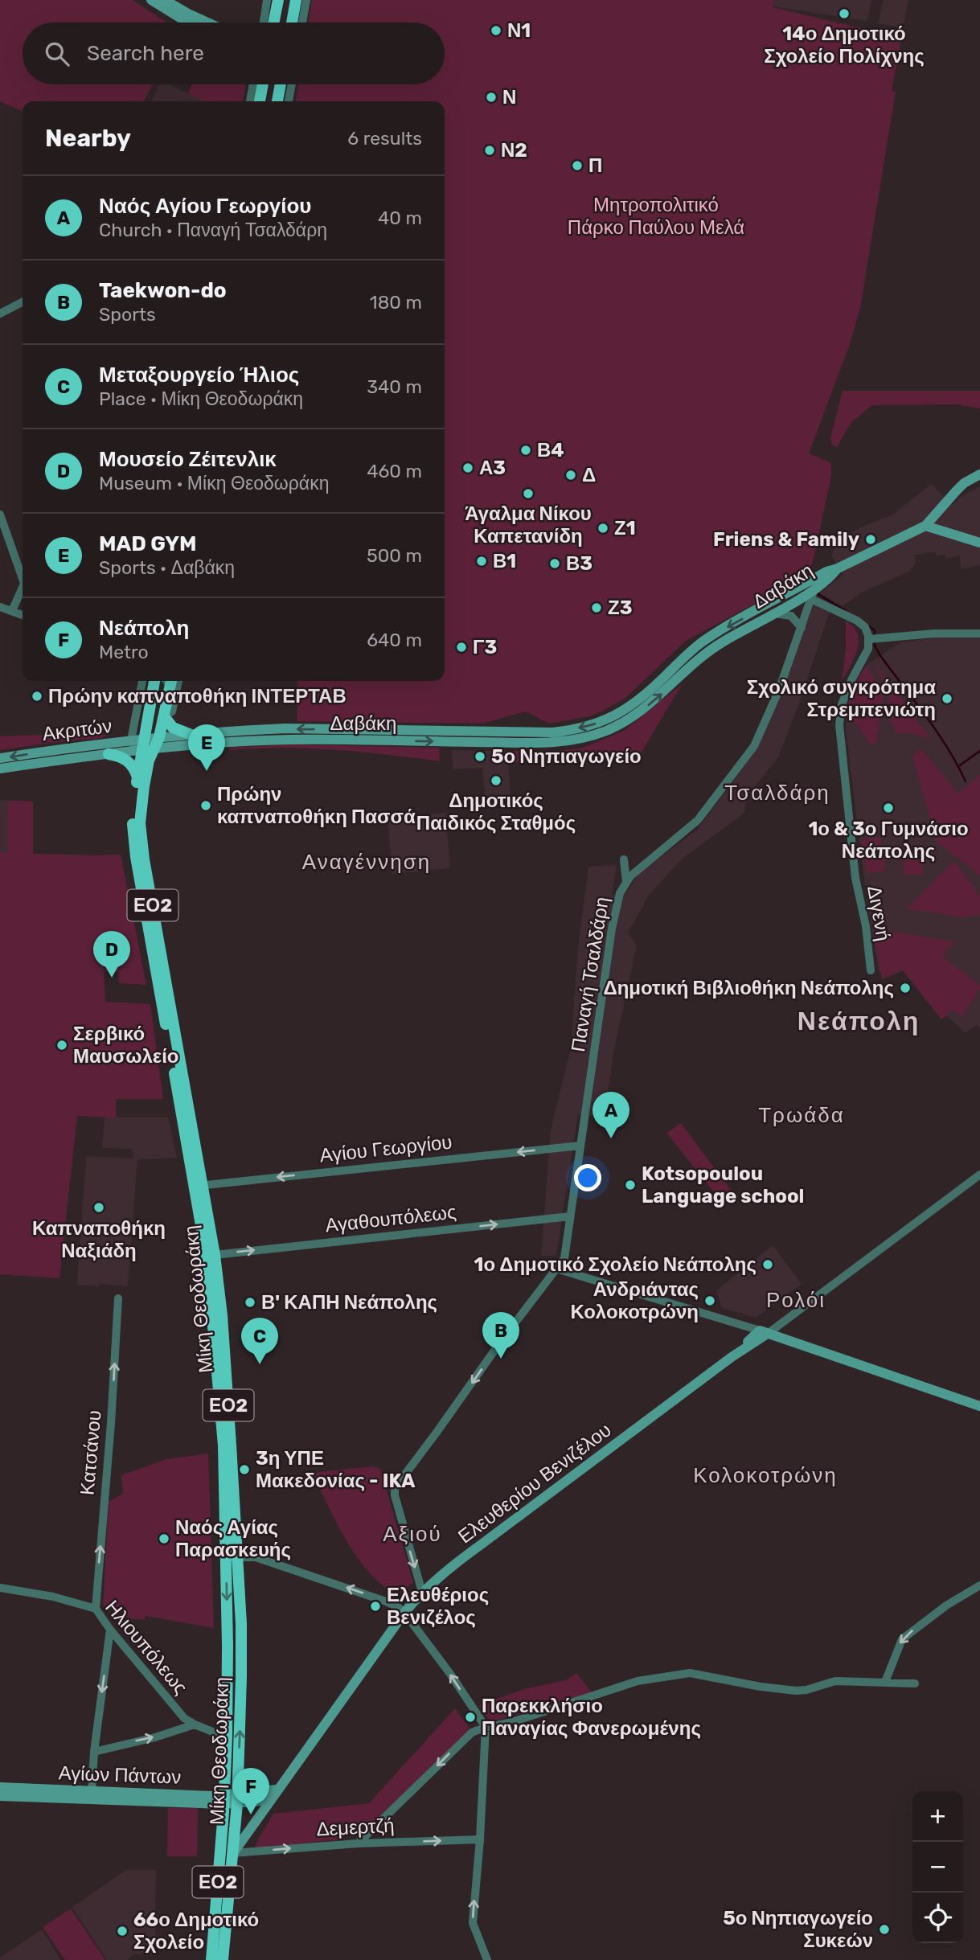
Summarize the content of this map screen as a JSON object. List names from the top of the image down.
{
  "streets": {
    "highway": ["ΕΟ2", "Μίκη Θεοδωράκη"],
    "main road": [
      "Δαβάκη",
      "Ακριτών",
      "Ελευθερίου Βενιζέλου",
      "Αγίων Πάντων"
    ],
    "street": [
      "Διγενή",
      "Παναγή Τσαλδάρη",
      "Αγίου Γεωργίου",
      "Αγαθουπόλεως",
      "Κατσάνου",
      "Ηλιουπόλεως",
      "Δεμερτζή"
    ]
  },
  "crossings": [
    ["Δαβάκη", "Ακριτών"],
    ["Δαβάκη", "Παναγή Τσαλδάρη"],
    ["Δαβάκη", "Μίκη Θεοδωράκη"],
    ["Ακριτών", "Μίκη Θεοδωράκη"],
    ["Παναγή Τσαλδάρη", "Αγίου Γεωργίου"],
    ["Παναγή Τσαλδάρη", "Αγαθουπόλεως"],
    ["Παναγή Τσαλδάρη", "Ελευθερίου Βενιζέλου"],
    ["Αγίου Γεωργίου", "Μίκη Θεοδωράκη"],
    ["Αγαθουπόλεως", "Μίκη Θεοδωράκη"],
    ["Μίκη Θεοδωράκη", "Ελευθερίου Βενιζέλου"],
    ["Μίκη Θεοδωράκη", "Ηλιουπόλεως"],
    ["Μίκη Θεοδωράκη", "Αγίων Πάντων"],
    ["Μίκη Θεοδωράκη", "Δεμερτζή"],
    ["Κατσάνου", "Ηλιουπόλεως"],
    ["Ελευθερίου Βενιζέλου", "Δεμερτζή"]
  ],
  "one_way": [
    "Αγίου Γεωργίου",
    "Αγαθουπόλεως",
    "Κατσάνου",
    "Δεμερτζή"
  ],
  "districts": [
    "Τσαλδάρη",
    "Αναγέννηση",
    "Νεάπολη",
    "Τρωάδα",
    "Ρολόι",
    "Κολοκοτρώνη",
    "Αξιού"
  ],
  "parks": ["Μητροπολιτικό Πάρκο Παύλου Μελά"],
  "places": [
    "14ο Δημοτικό Σχολείο Πολίχνης",
    "Ν1",
    "Ν",
    "Ν2",
    "Π",
    "Β4",
    "Α3",
    "Δ",
    "Άγαλμα Νίκου Καπετανίδη",
    "Ζ1",
    "Friens & Family",
    "Β1",
    "Β3",
    "Ζ3",
    "Γ3",
    "Πρώην καπναποθήκη ΙΝΤΕΡΤΑΒ",
    "Σχολικό συγκρότημα Στρεμπενιώτη",
    "5ο Νηπιαγωγείο",
    "Δημοτικός Παιδικός Σταθμός",
    "Πρώην καπναποθήκη Πασσά",
    "1ο & 3ο Γυμνάσιο Νεάπολης",
    "Δημοτική Βιβλιοθήκη Νεάπολης",
    "Σερβικό Μαυσωλείο",
    "Kotsopoulou Language school",
    "Καπναποθήκη Ναξιάδη",
    "1ο Δημοτικό Σχολείο Νεάπολης",
    "Ανδριάντας Κολοκοτρώνη",
    "Β' ΚΑΠΗ Νεάπολης",
    "3η ΥΠΕ Μακεδονίας - IKA",
    "Ναός Αγίας Παρασκευής",
    "Ελευθέριος Βενιζέλος",
    "Παρεκκλήσιο Παναγίας Φανερωμένης",
    "5ο Νηπιαγωγείο Συκεών",
    "66ο Δημοτικό Σχολείο"
  ],
  "page": {
    "search": "Search here",
    "heading": ["Nearby", "6 results"],
    "list": [
      {
        "mark": "A",
        "name": "Ναός Αγίου Γεωργίου",
        "note": "Church · Παναγή Τσαλδάρη",
        "value": "40 m"
      },
      {
        "mark": "B",
        "name": "Taekwon-do",
        "note": "Sports",
        "value": "180 m"
      },
      {
        "mark": "C",
        "name": "Μεταξουργείο Ήλιος",
        "note": "Place · Μίκη Θεοδωράκη",
        "value": "340 m"
      },
      {
        "mark": "D",
        "name": "Μουσείο Ζέιτενλικ",
        "note": "Museum · Μίκη Θεοδωράκη",
        "value": "460 m"
      },
      {
        "mark": "E",
        "name": "MAD GYM",
        "note": "Sports · Δαβάκη",
        "value": "500 m"
      },
      {
        "mark": "F",
        "name": "Νεάπολη",
        "note": "Metro",
        "value": "640 m"
      }
    ],
    "pins": [
      "E",
      "D",
      "A",
      "B",
      "C",
      "F"
    ],
    "map_buttons": ["+", "−"]
  }
}
